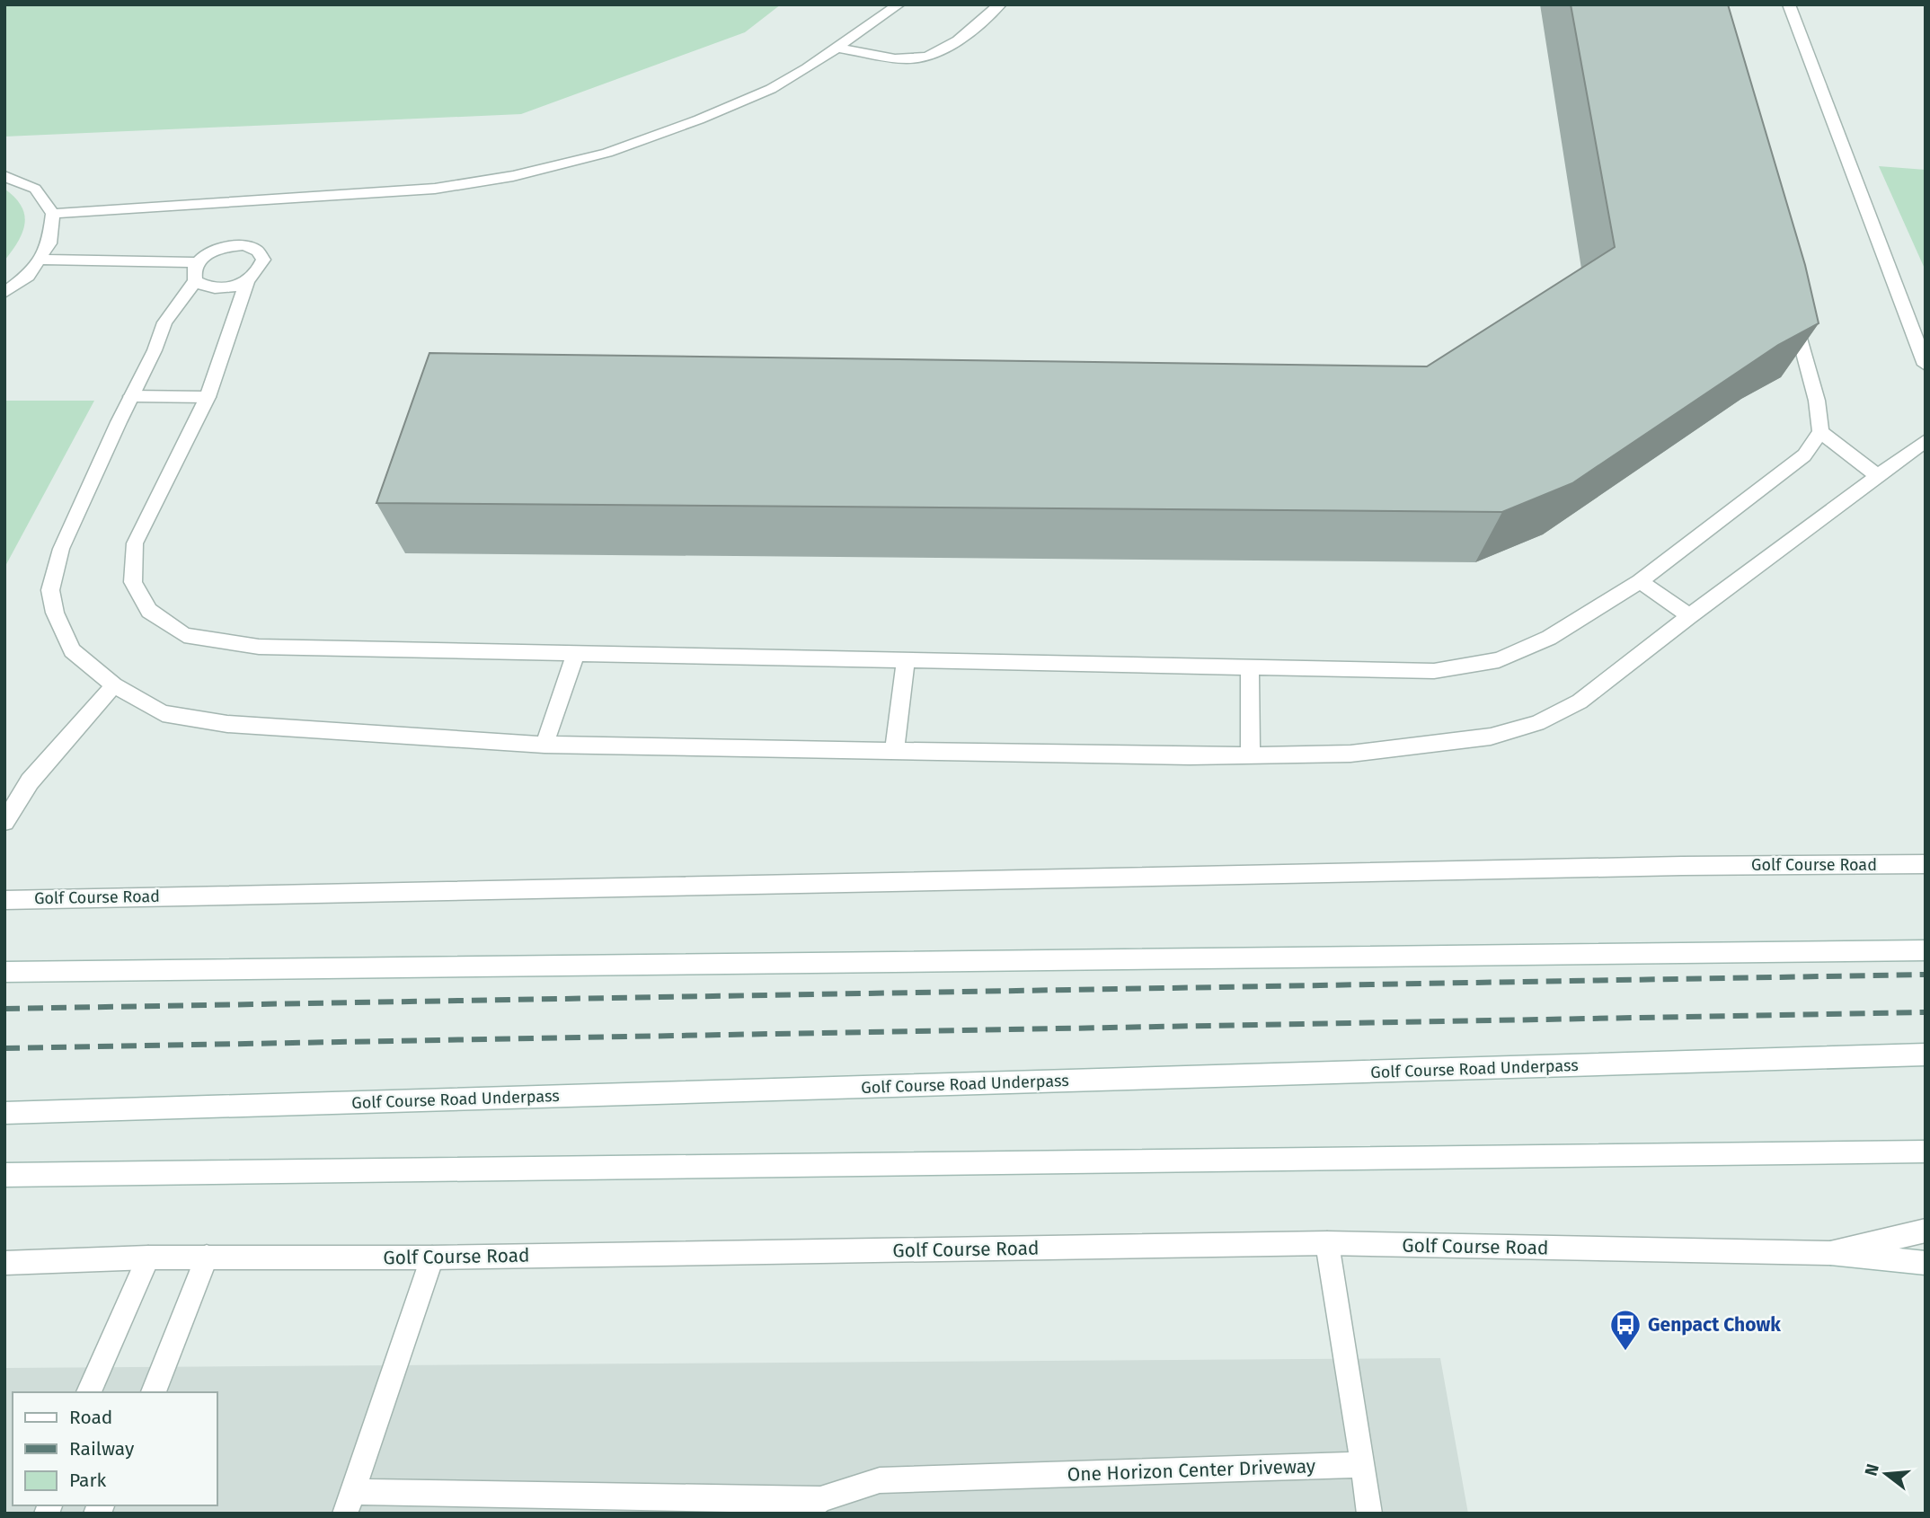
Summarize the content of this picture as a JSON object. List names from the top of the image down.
{
  "streets": {
    "street": ["Golf Course Road", "Golf Course Road Underpass", "One Horizon Center Driveway"]
  },
  "places": {
    "bus stop": ["Genpact Chowk"]
  },
  "legend": ["Road", "Railway", "Park"],
  "north": "left"
}
